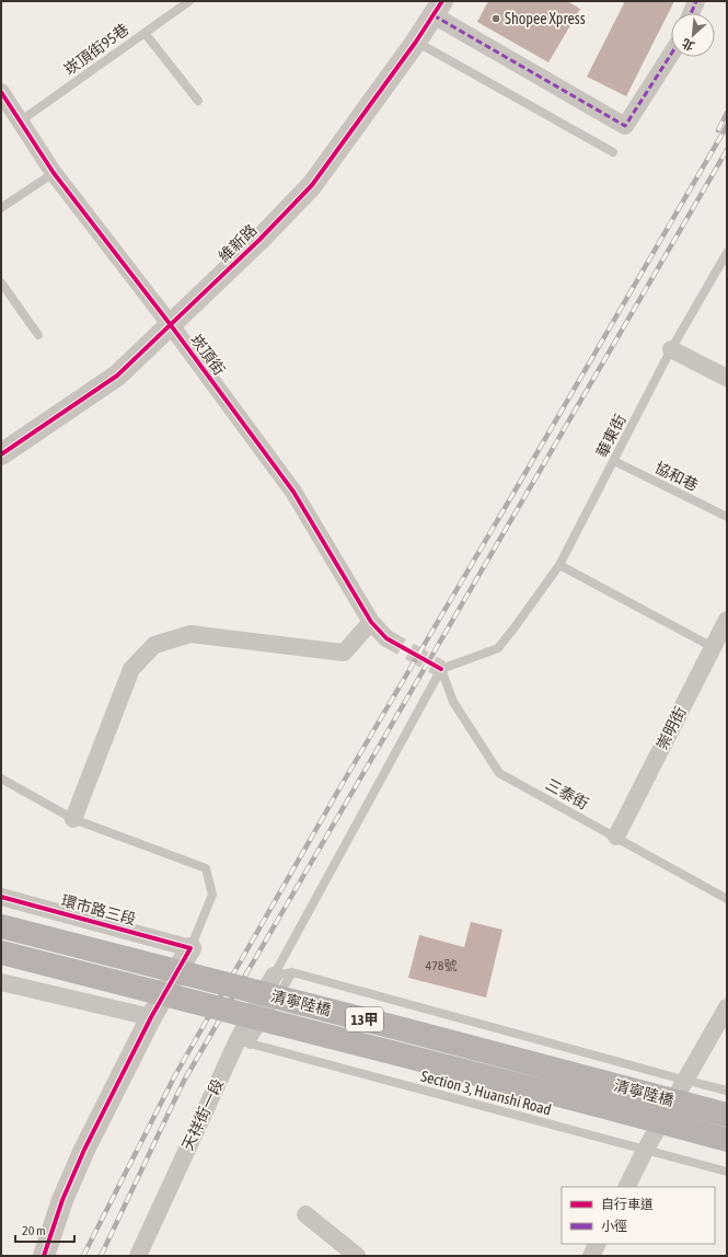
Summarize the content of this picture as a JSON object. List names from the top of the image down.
{
  "streets": {
    "main road": ["清寧陸橋", "13甲"],
    "street": [
      "維新路",
      "崁頂街",
      "崇明街",
      "環市路三段",
      "天祥街一段"
    ],
    "lane": [
      "崁頂街95巷",
      "華東街",
      "協和巷",
      "三泰街",
      "Section 3, Huanshi Road"
    ]
  },
  "crossings": [
    ["崁頂街95巷", "崁頂街"],
    ["維新路", "崁頂街"],
    ["華東街", "協和巷"],
    ["華東街", "三泰街"],
    ["崇明街", "三泰街"],
    ["Section 3, Huanshi Road", "天祥街一段"]
  ],
  "places": ["Shopee Xpress"],
  "house_numbers": ["478號"],
  "legend": ["自行車道", "小徑"],
  "scale_bar": "20 m",
  "north": "bottom left"
}
